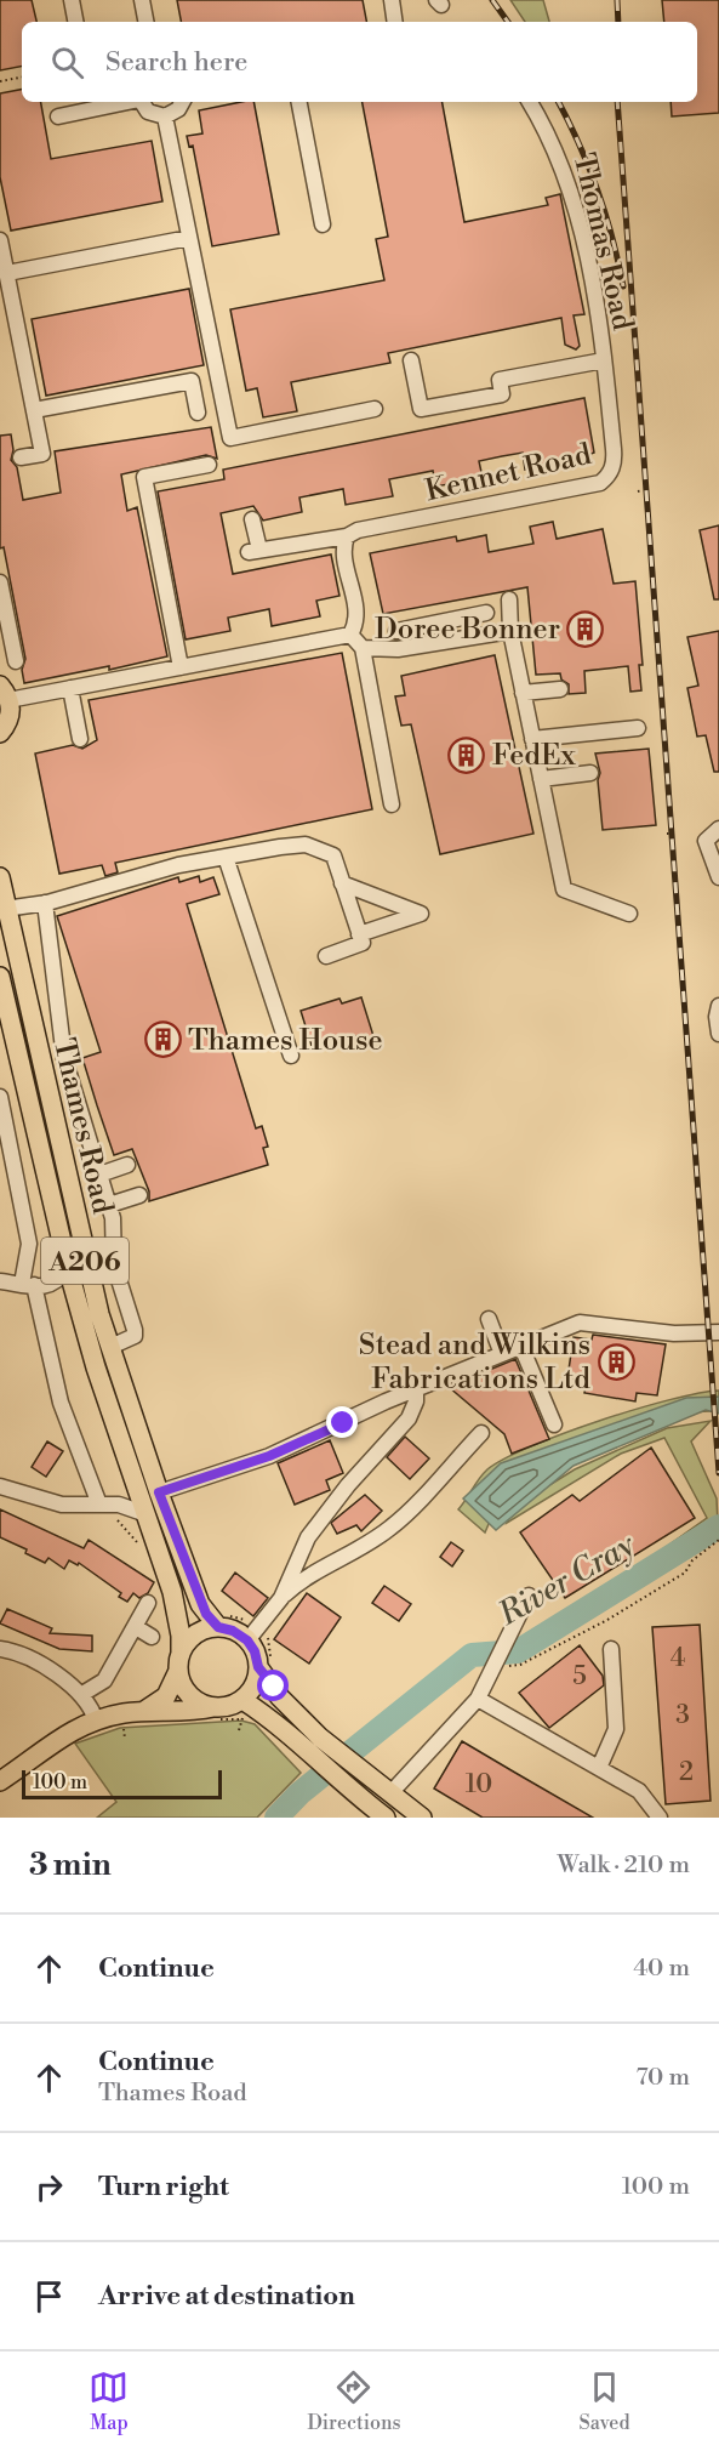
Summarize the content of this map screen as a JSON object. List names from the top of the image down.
{
  "streets": {
    "main road": ["Thames Road", "A206"],
    "street": ["Thomas Road", "Kennet Road"]
  },
  "crossings": [
    ["Thomas Road", "Kennet Road"]
  ],
  "water": ["River Cray"],
  "places": {
    "building": [
      "Doree Bonner",
      "FedEx",
      "Thames House",
      "Stead and Wilkins Fabrications Ltd"
    ]
  },
  "house_numbers": [
    "4",
    "5",
    "3",
    "2",
    "10"
  ],
  "scale_bar": "100 m",
  "page": {
    "search": "Search here",
    "scale": "100 m",
    "heading": ["3 min", "Walk · 210 m"],
    "list": [
      ["Continue", "40 m"],
      ["Continue", "Thames Road", "70 m"],
      ["Turn right", "100 m"],
      "Arrive at destination"
    ],
    "nav": ["Map", "Directions", "Saved"]
  }
}
